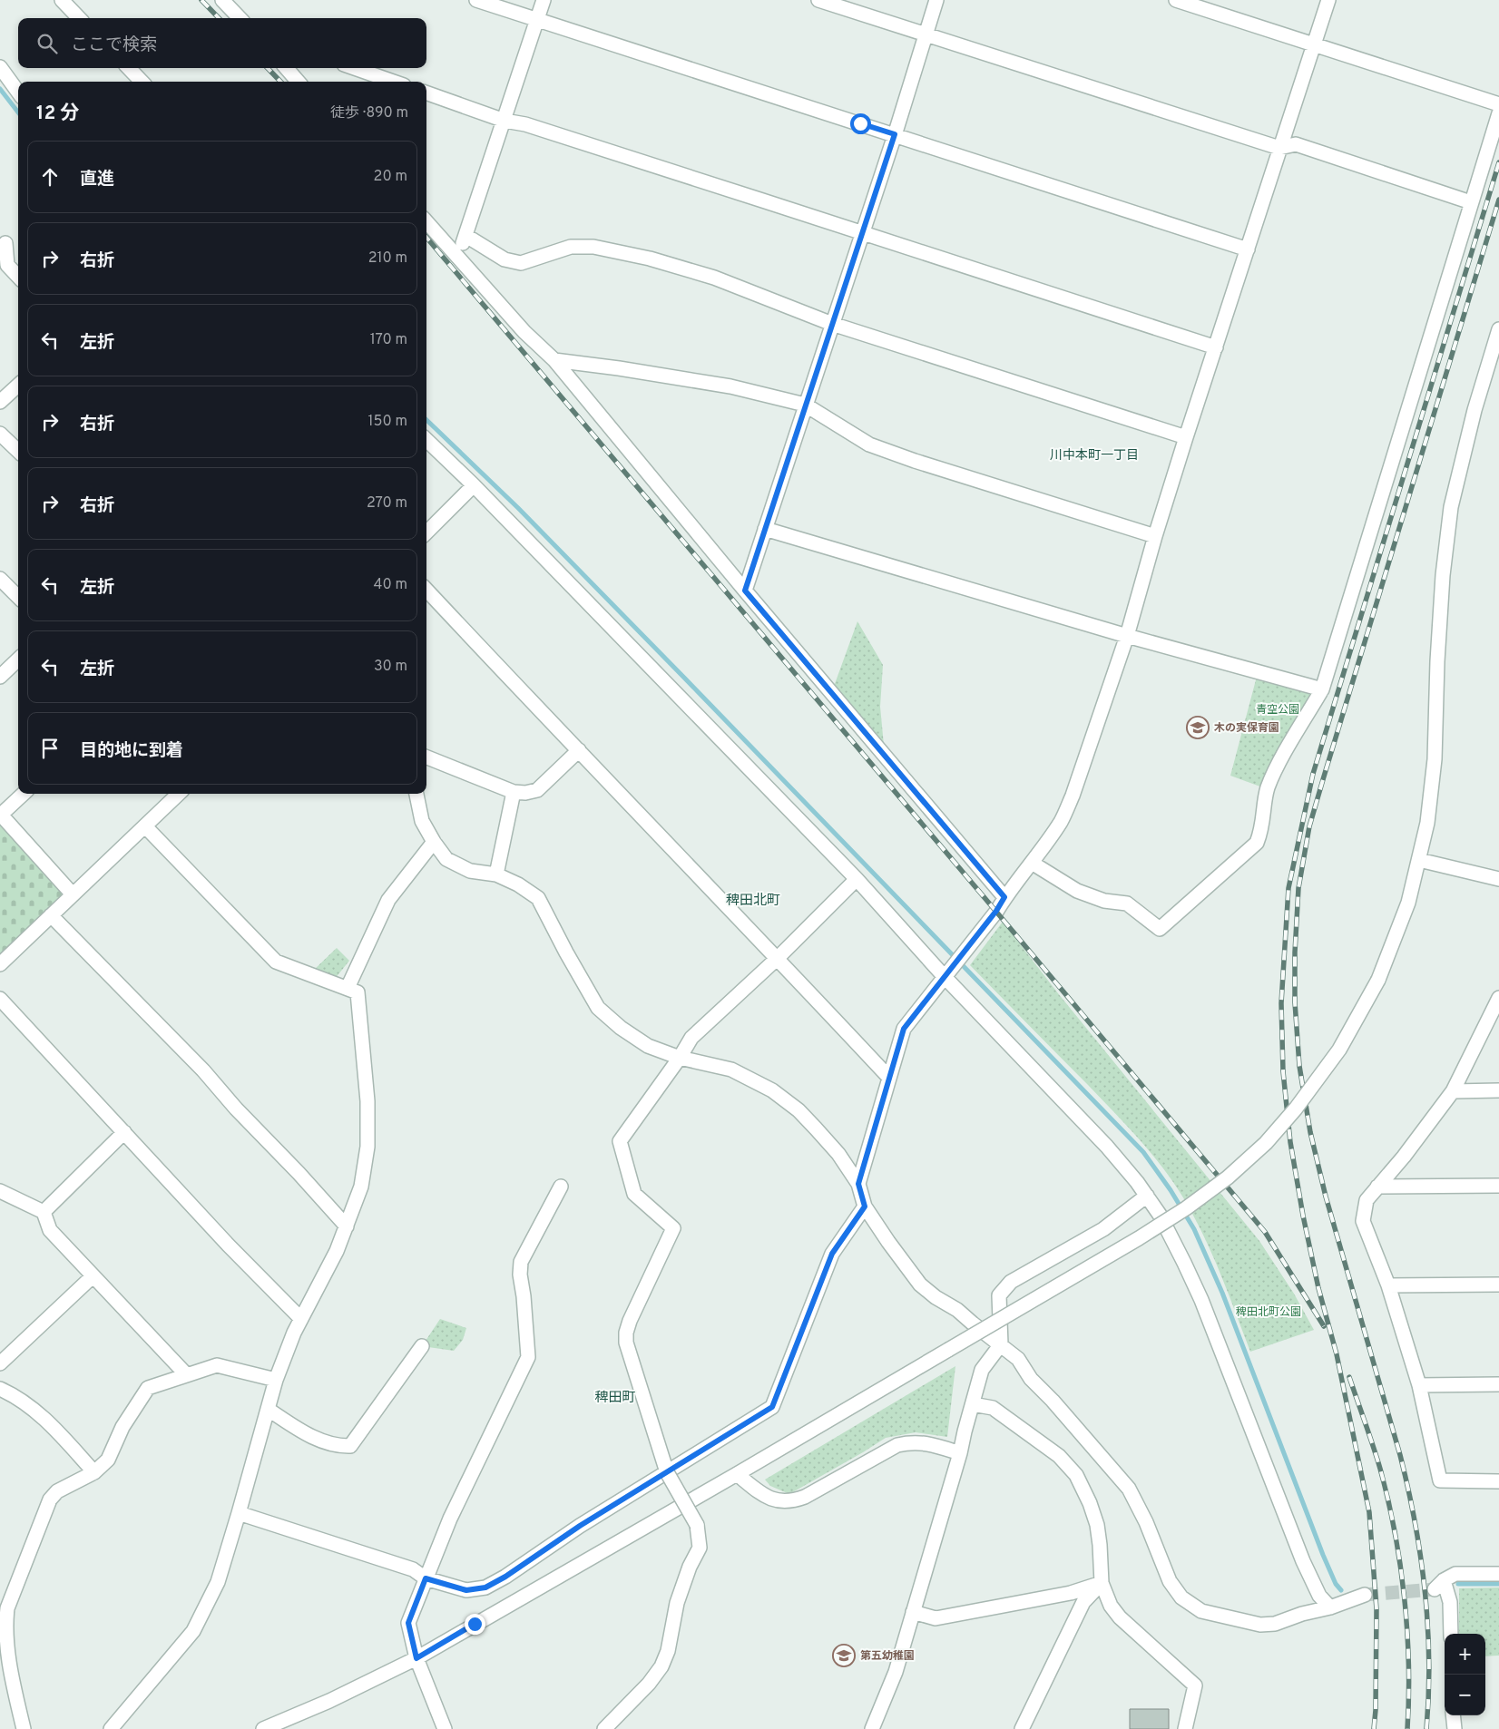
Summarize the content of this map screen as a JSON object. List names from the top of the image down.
{
  "districts": ["川中本町一丁目", "稗田北町", "稗田町"],
  "parks": ["青空公園", "稗田北町公園"],
  "places": {
    "school or university": ["木の実保育園", "第五幼稚園"]
  },
  "page": {
    "search": "ここで検索",
    "heading": ["12 分", "徒歩 · 890 m"],
    "list": [
      ["直進", "20 m"],
      ["右折", "210 m"],
      ["左折", "170 m"],
      ["右折", "150 m"],
      ["右折", "270 m"],
      ["左折", "40 m"],
      ["左折", "30 m"],
      "目的地に到着"
    ],
    "map_buttons": ["+", "−"]
  }
}
